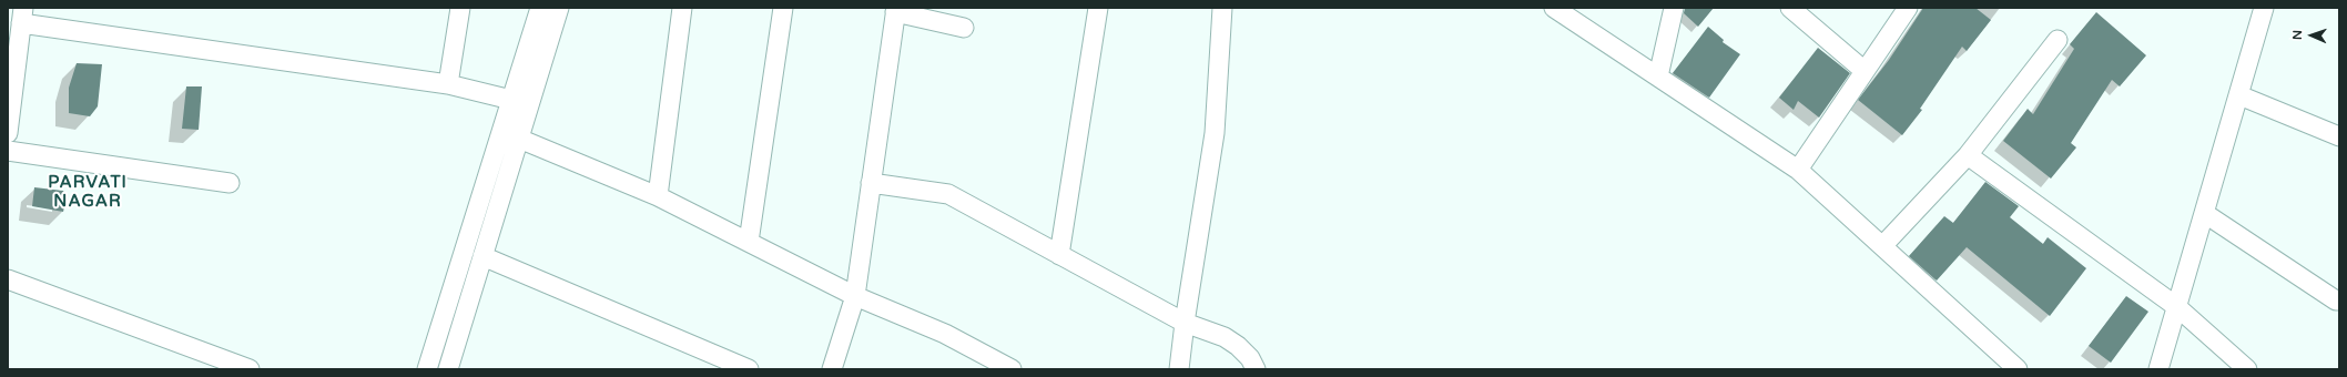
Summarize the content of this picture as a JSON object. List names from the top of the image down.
{
  "districts": ["PARVATI NAGAR"],
  "north": "left"
}
